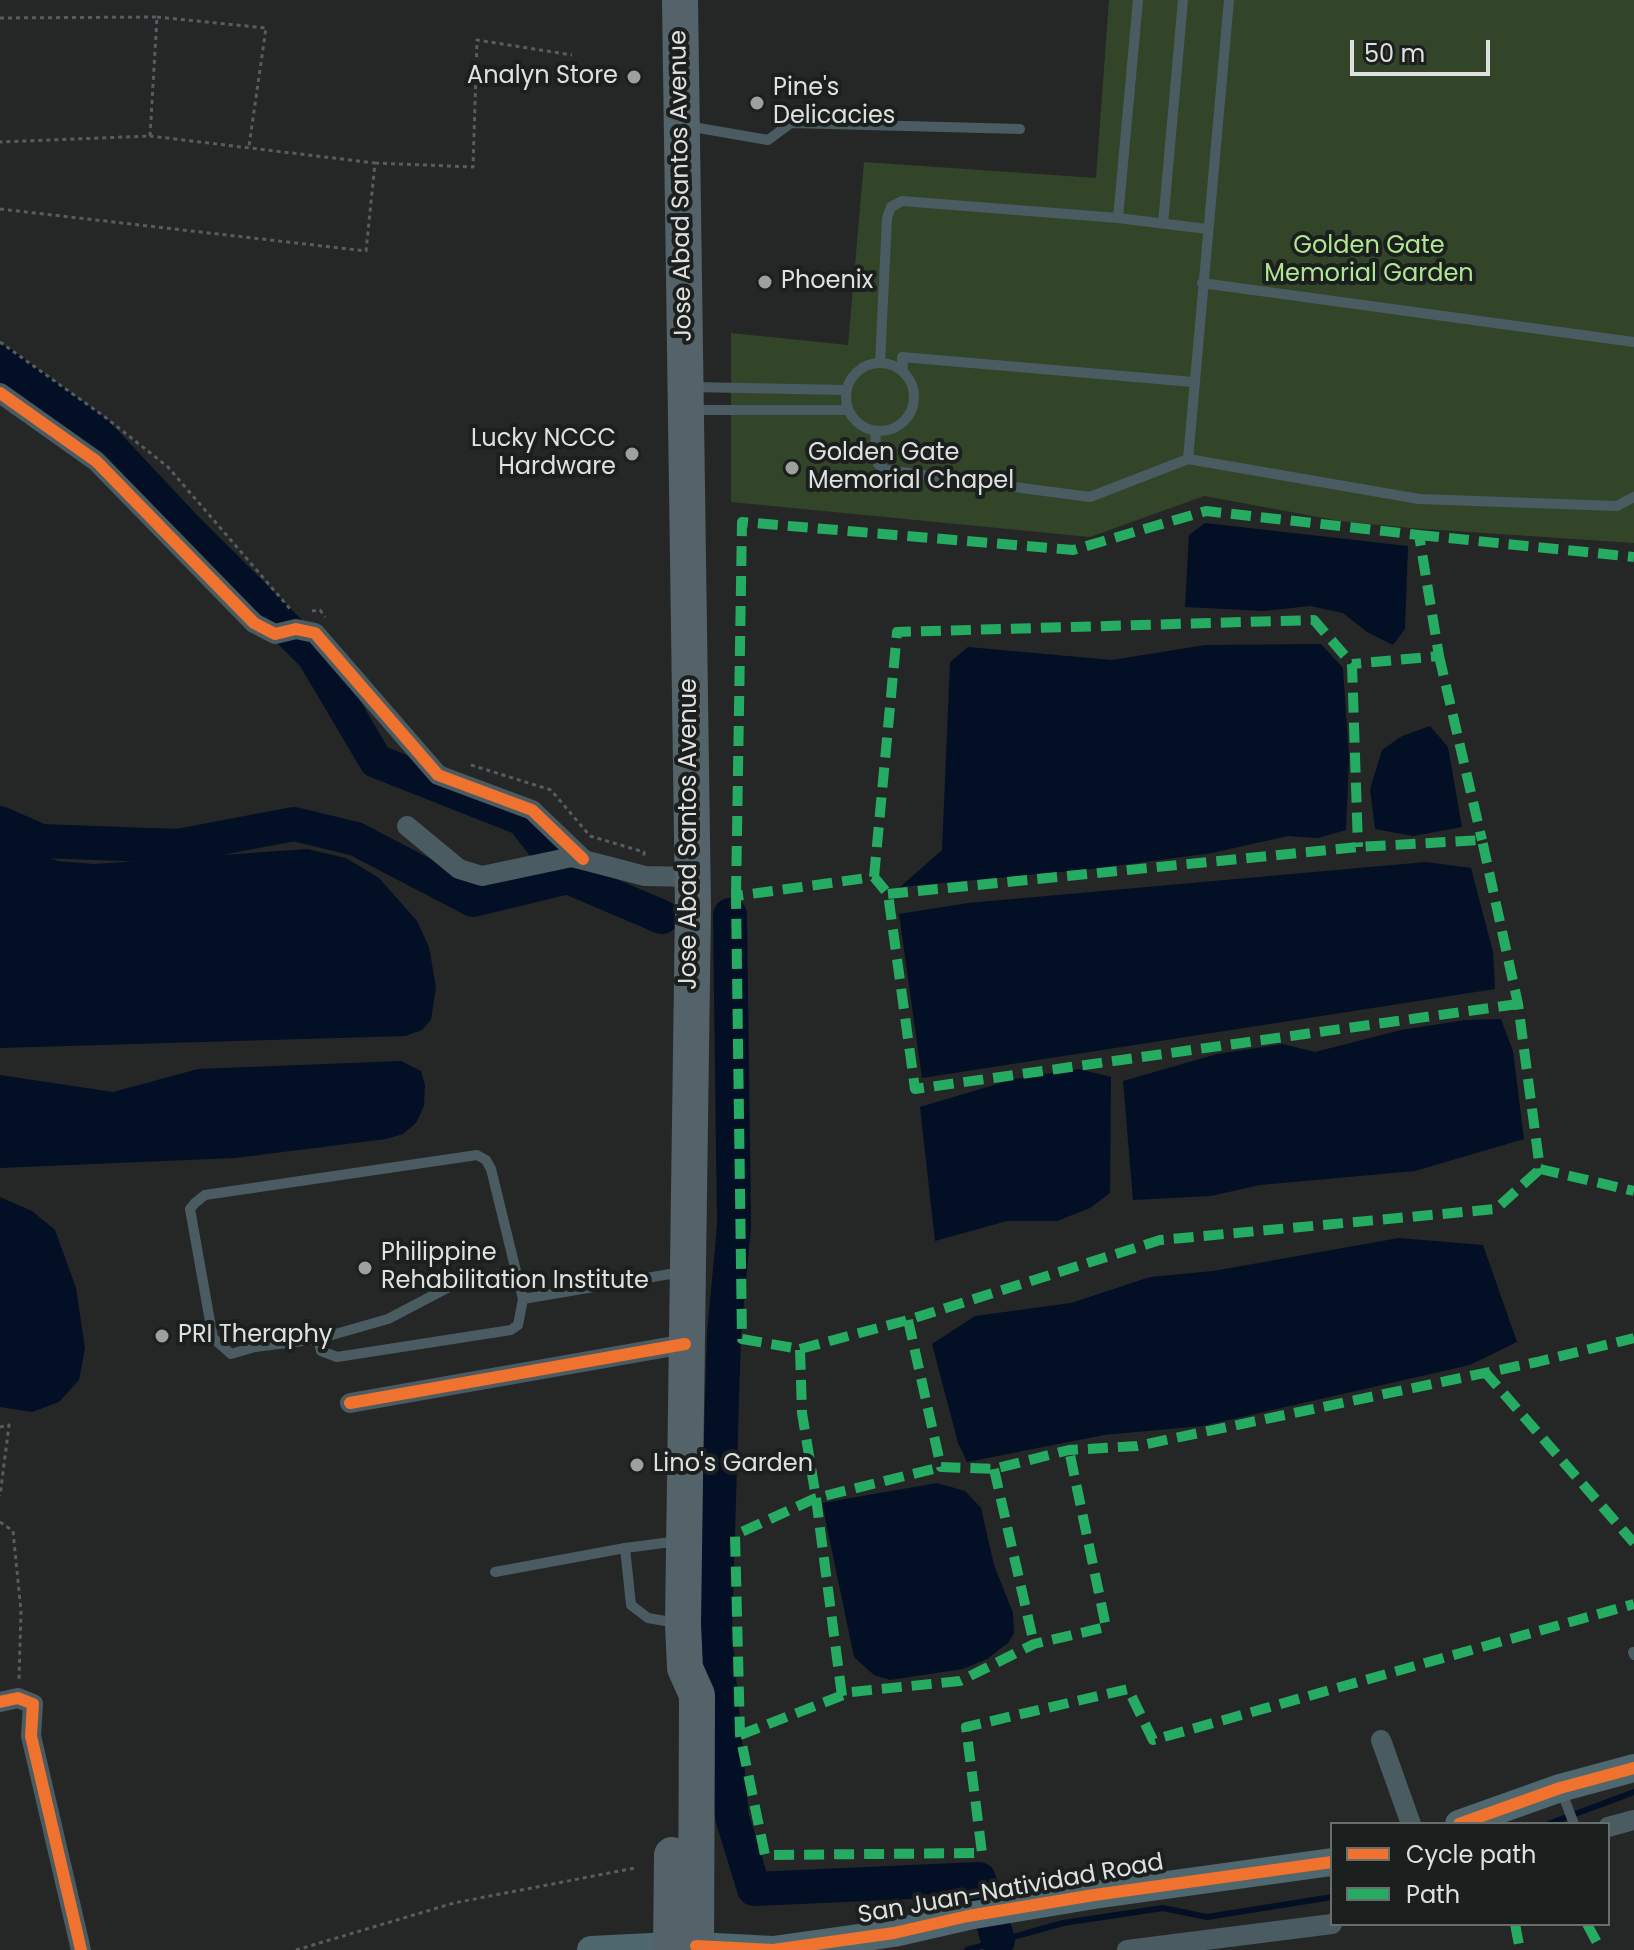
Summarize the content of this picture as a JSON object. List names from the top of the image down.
{
  "streets": {
    "highway": ["Jose Abad Santos Avenue"],
    "street": ["San Juan-Natividad Road"]
  },
  "crossings": [
    ["Jose Abad Santos Avenue", "San Juan-Natividad Road"]
  ],
  "parks": ["Golden Gate Memorial Garden"],
  "places": [
    "Analyn Store",
    "Pine's Delicacies",
    "Phoenix",
    "Lucky NCCC Hardware",
    "Golden Gate Memorial Chapel",
    "Philippine Rehabilitation Institute",
    "PRI Theraphy",
    "Lino's Garden"
  ],
  "legend": ["Cycle path", "Path"],
  "scale_bar": "50 m"
}
